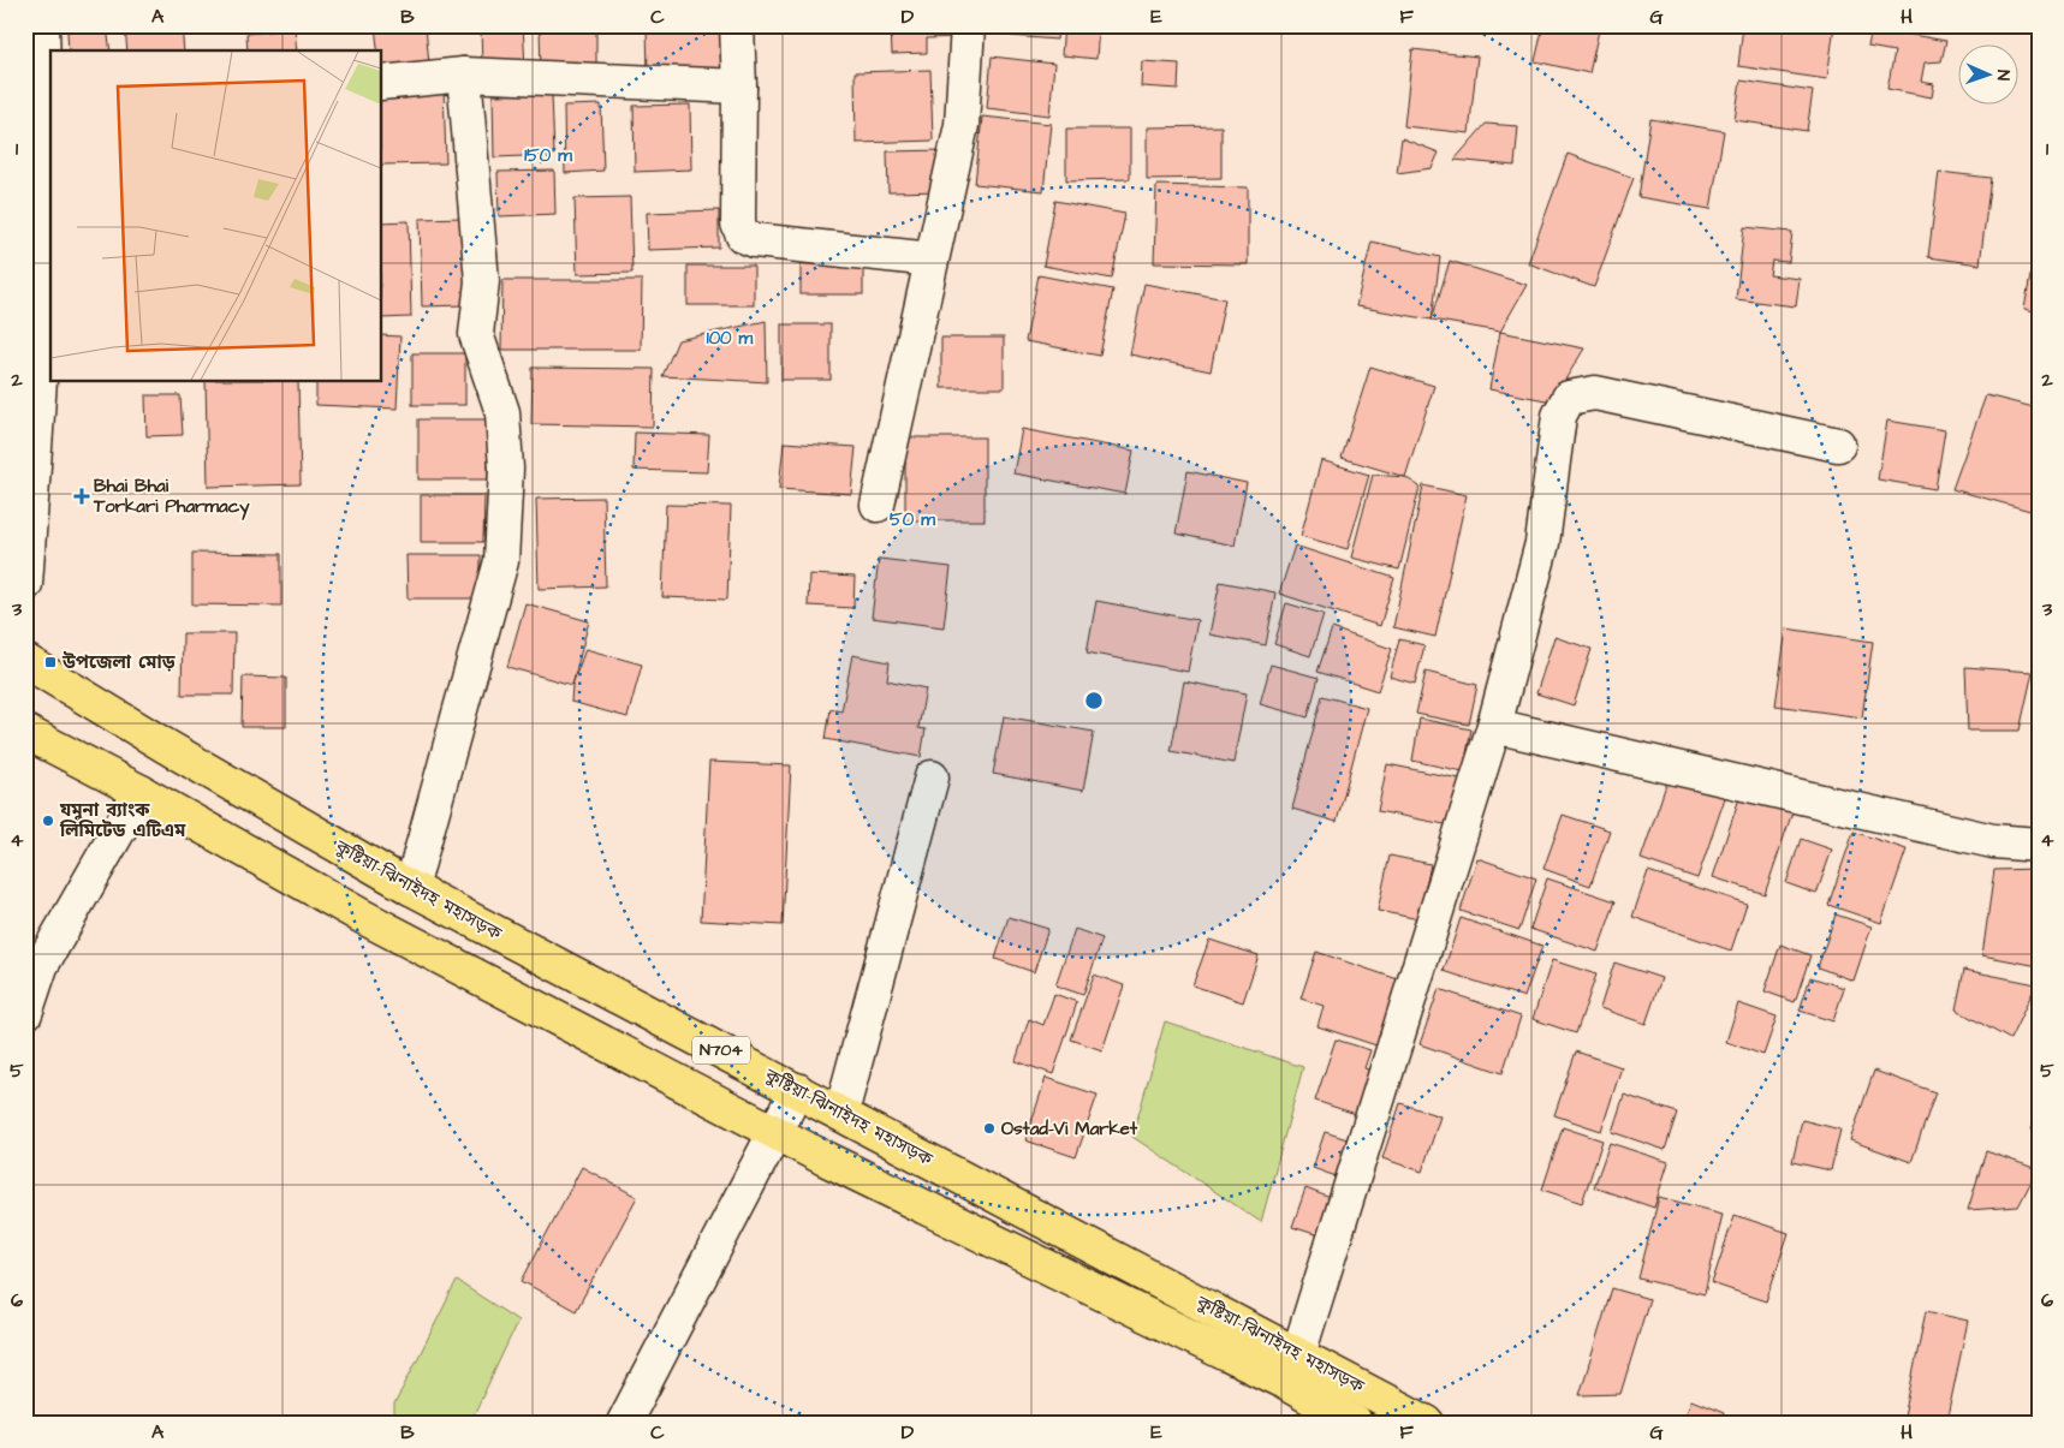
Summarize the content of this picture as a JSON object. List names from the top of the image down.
{
  "streets": {
    "highway": ["কুষ্টিয়া-ঝিনাইদহ মহাসড়ক", "N704"]
  },
  "places": {
    "health": ["Bhai Bhai Torkari Pharmacy"],
    "transit": ["উপজেলা মোড়"],
    "other": ["যমুনা ব্যাংক লিমিটেড এটিএম", "Ostad-Vi Market"]
  },
  "north": "right",
  "grid": {
    "columns": [
      "A",
      "B",
      "C",
      "D",
      "E",
      "F",
      "G",
      "H"
    ],
    "rows": [
      "1",
      "2",
      "3",
      "4",
      "5",
      "6"
    ]
  },
  "rings": ["150 m", "100 m", "50 m"]
}
